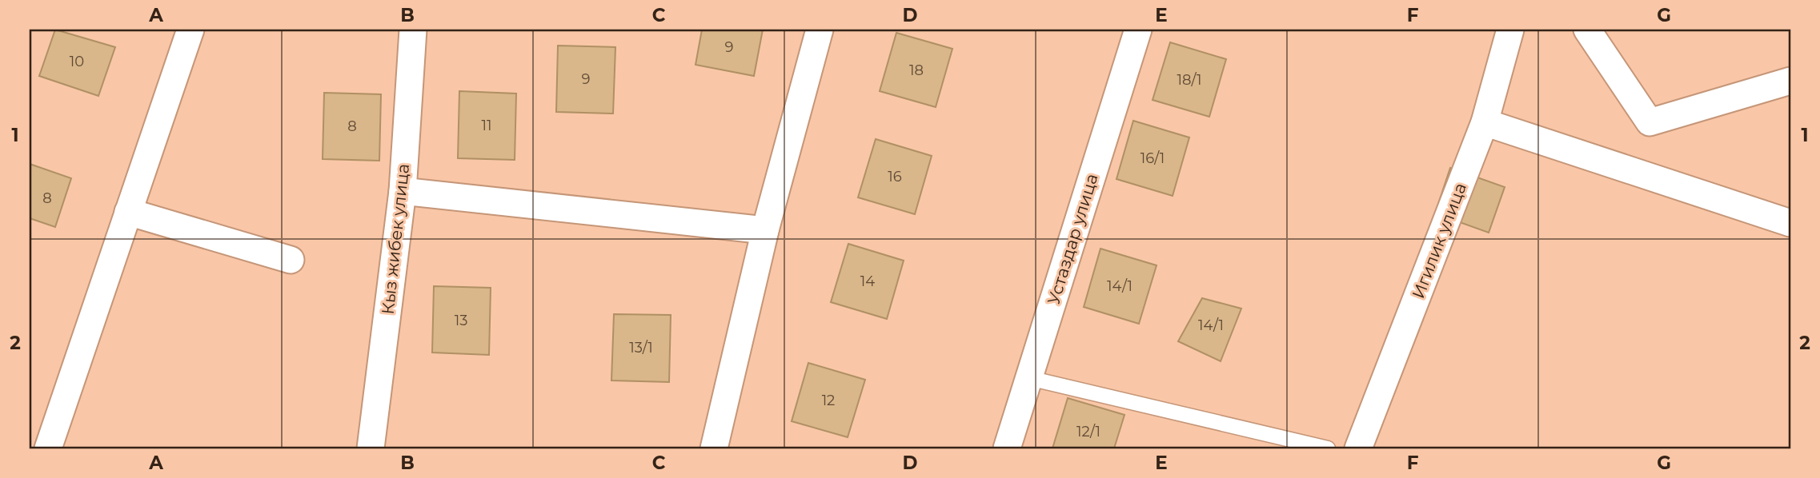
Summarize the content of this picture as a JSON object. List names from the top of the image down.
{
  "streets": {
    "street": ["Кыз жибек улица", "Устаздар улица", "Игилик улица"]
  },
  "house_numbers": [
    "9",
    "10",
    "18",
    "9",
    "18/1",
    "11",
    "8",
    "16/1",
    "16",
    "8",
    "14",
    "14/1",
    "13",
    "14/1",
    "13/1",
    "12",
    "12/1"
  ],
  "grid": {
    "columns": [
      "A",
      "B",
      "C",
      "D",
      "E",
      "F",
      "G"
    ],
    "rows": ["1", "2"]
  }
}
